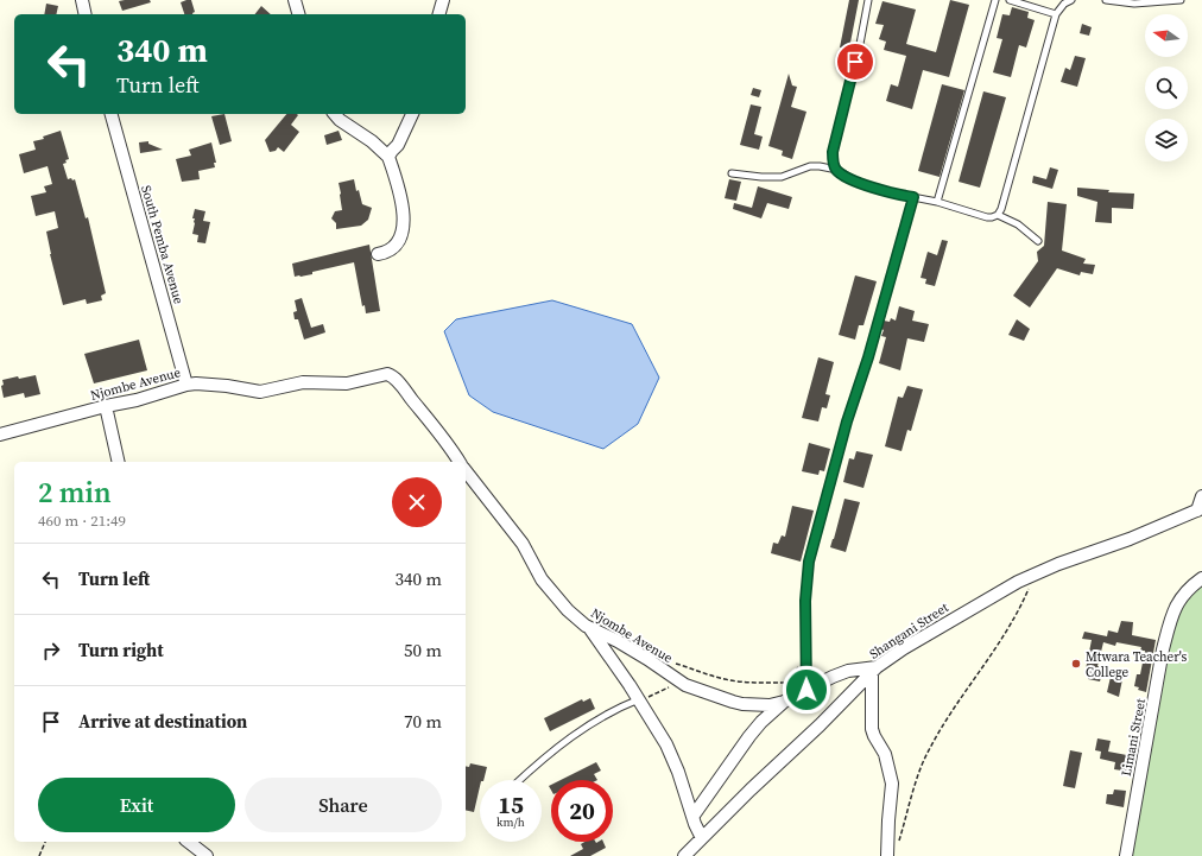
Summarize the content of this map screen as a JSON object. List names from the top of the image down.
{
  "streets": {
    "street": [
      "South Pemba Avenue",
      "Njombe Avenue",
      "Shangani Street",
      "Limani Street"
    ]
  },
  "crossings": [
    ["South Pemba Avenue", "Njombe Avenue"],
    ["Njombe Avenue", "Shangani Street"]
  ],
  "places": ["Mtwara Teacher's College"],
  "north": "left",
  "page": {
    "turn": ["340 m", "Turn left"],
    "heading": ["2 min", "460 m · 21:49"],
    "list": [
      {
        "name": "Turn left",
        "value": "340 m"
      },
      {
        "name": "Turn right",
        "value": "50 m"
      },
      {
        "name": "Arrive at destination",
        "value": "70 m"
      }
    ],
    "buttons": ["Exit", "Share"],
    "speed": "15 km/h",
    "limit": "20"
  }
}
